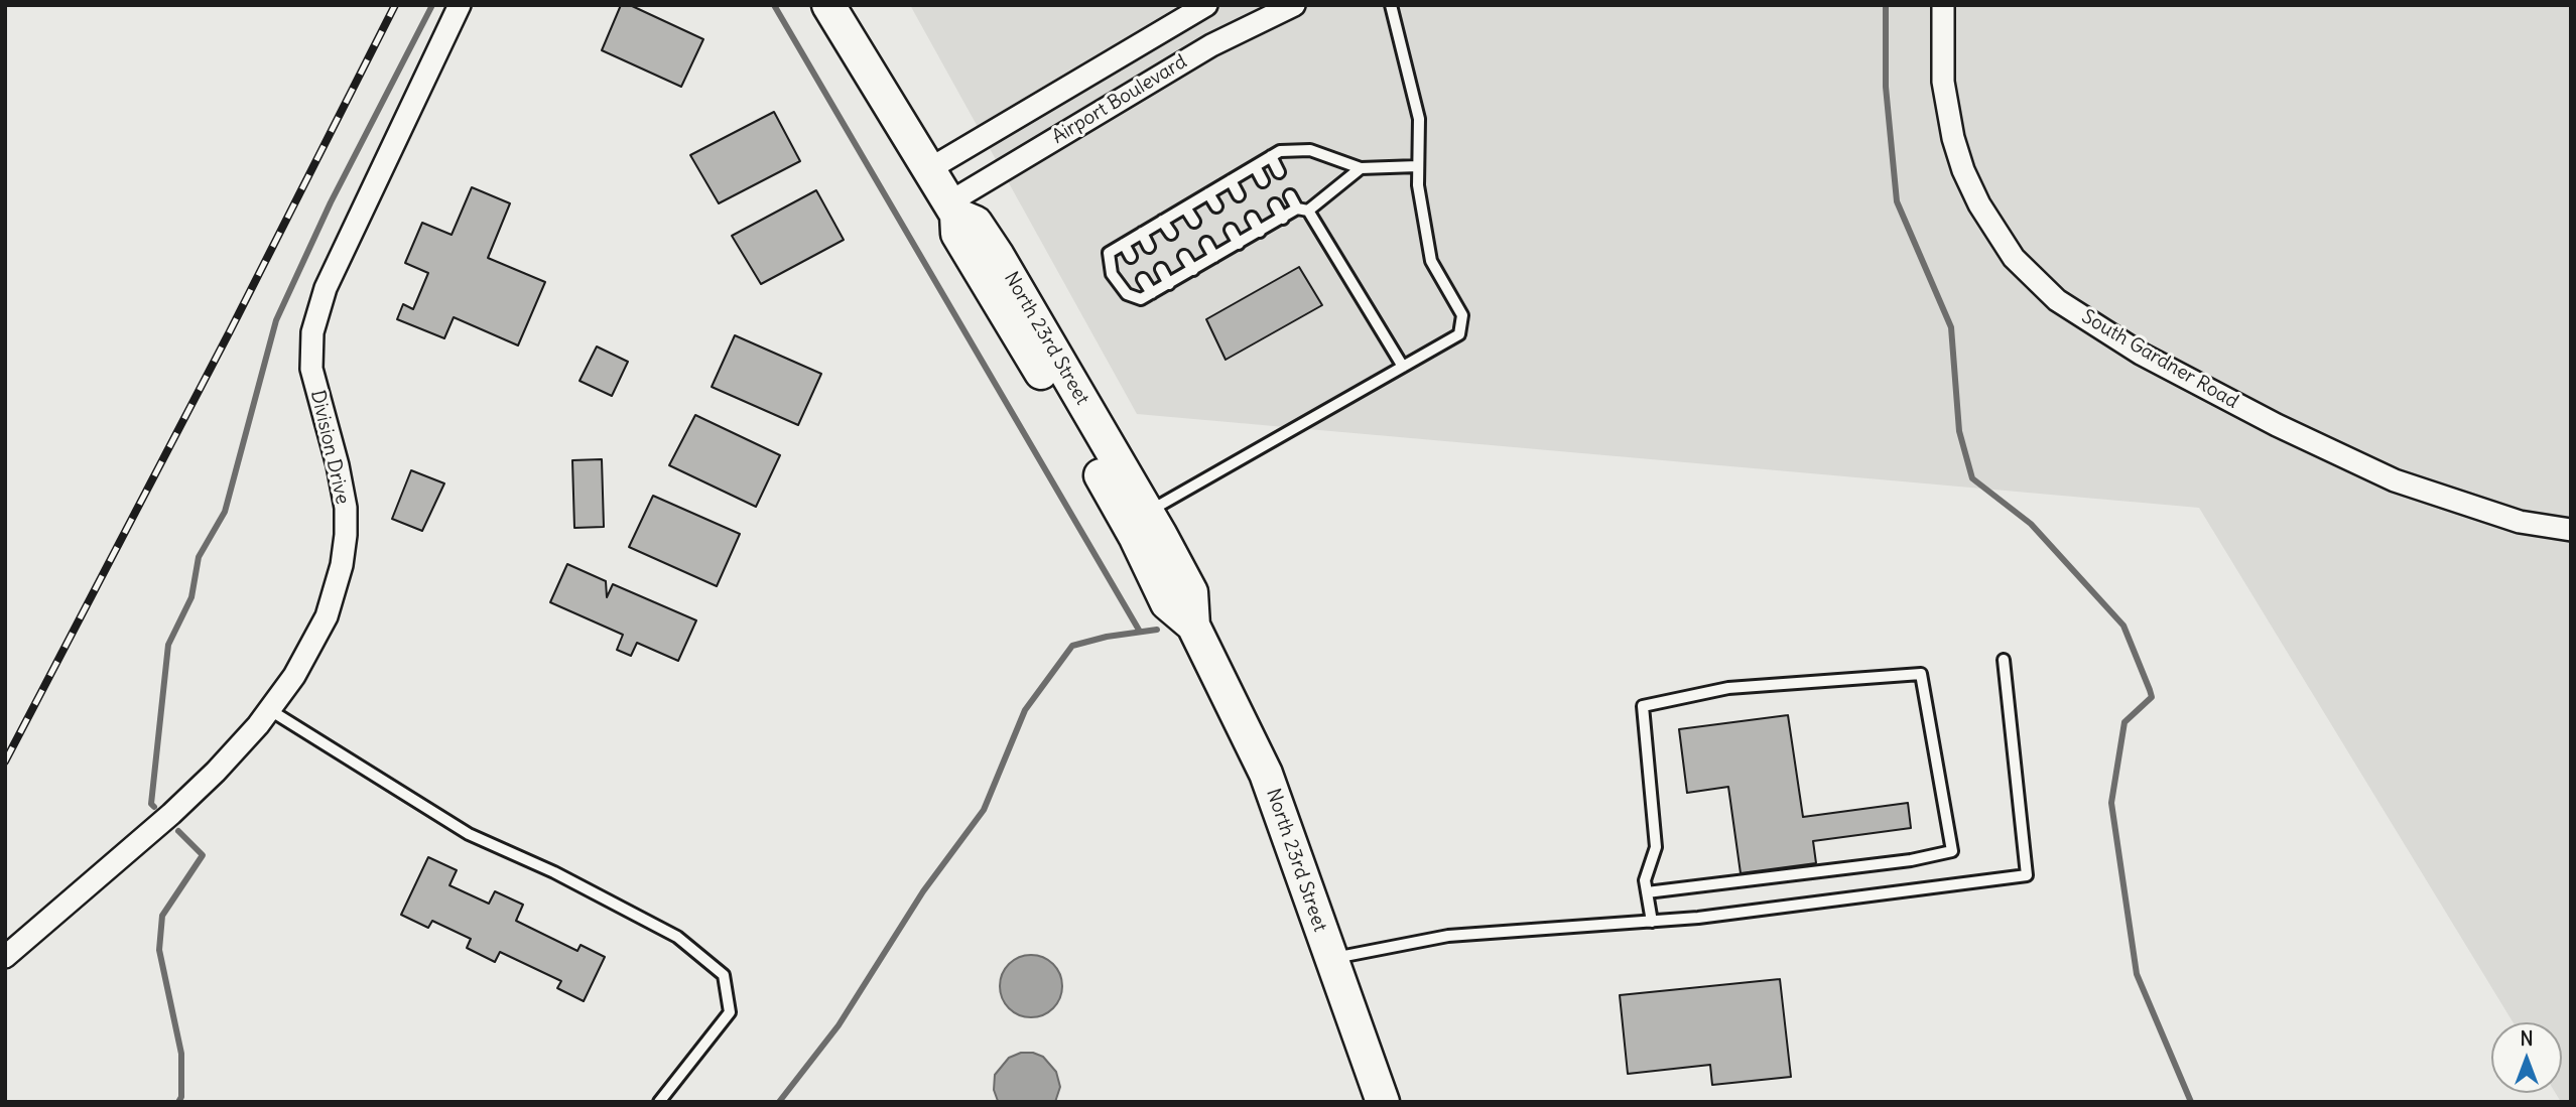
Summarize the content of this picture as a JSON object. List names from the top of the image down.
{
  "streets": {
    "main road": ["North 23rd Street"],
    "street": ["Airport Boulevard", "South Gardner Road", "Division Drive"]
  },
  "crossings": [
    ["Airport Boulevard", "North 23rd Street"]
  ],
  "north": "top"
}
